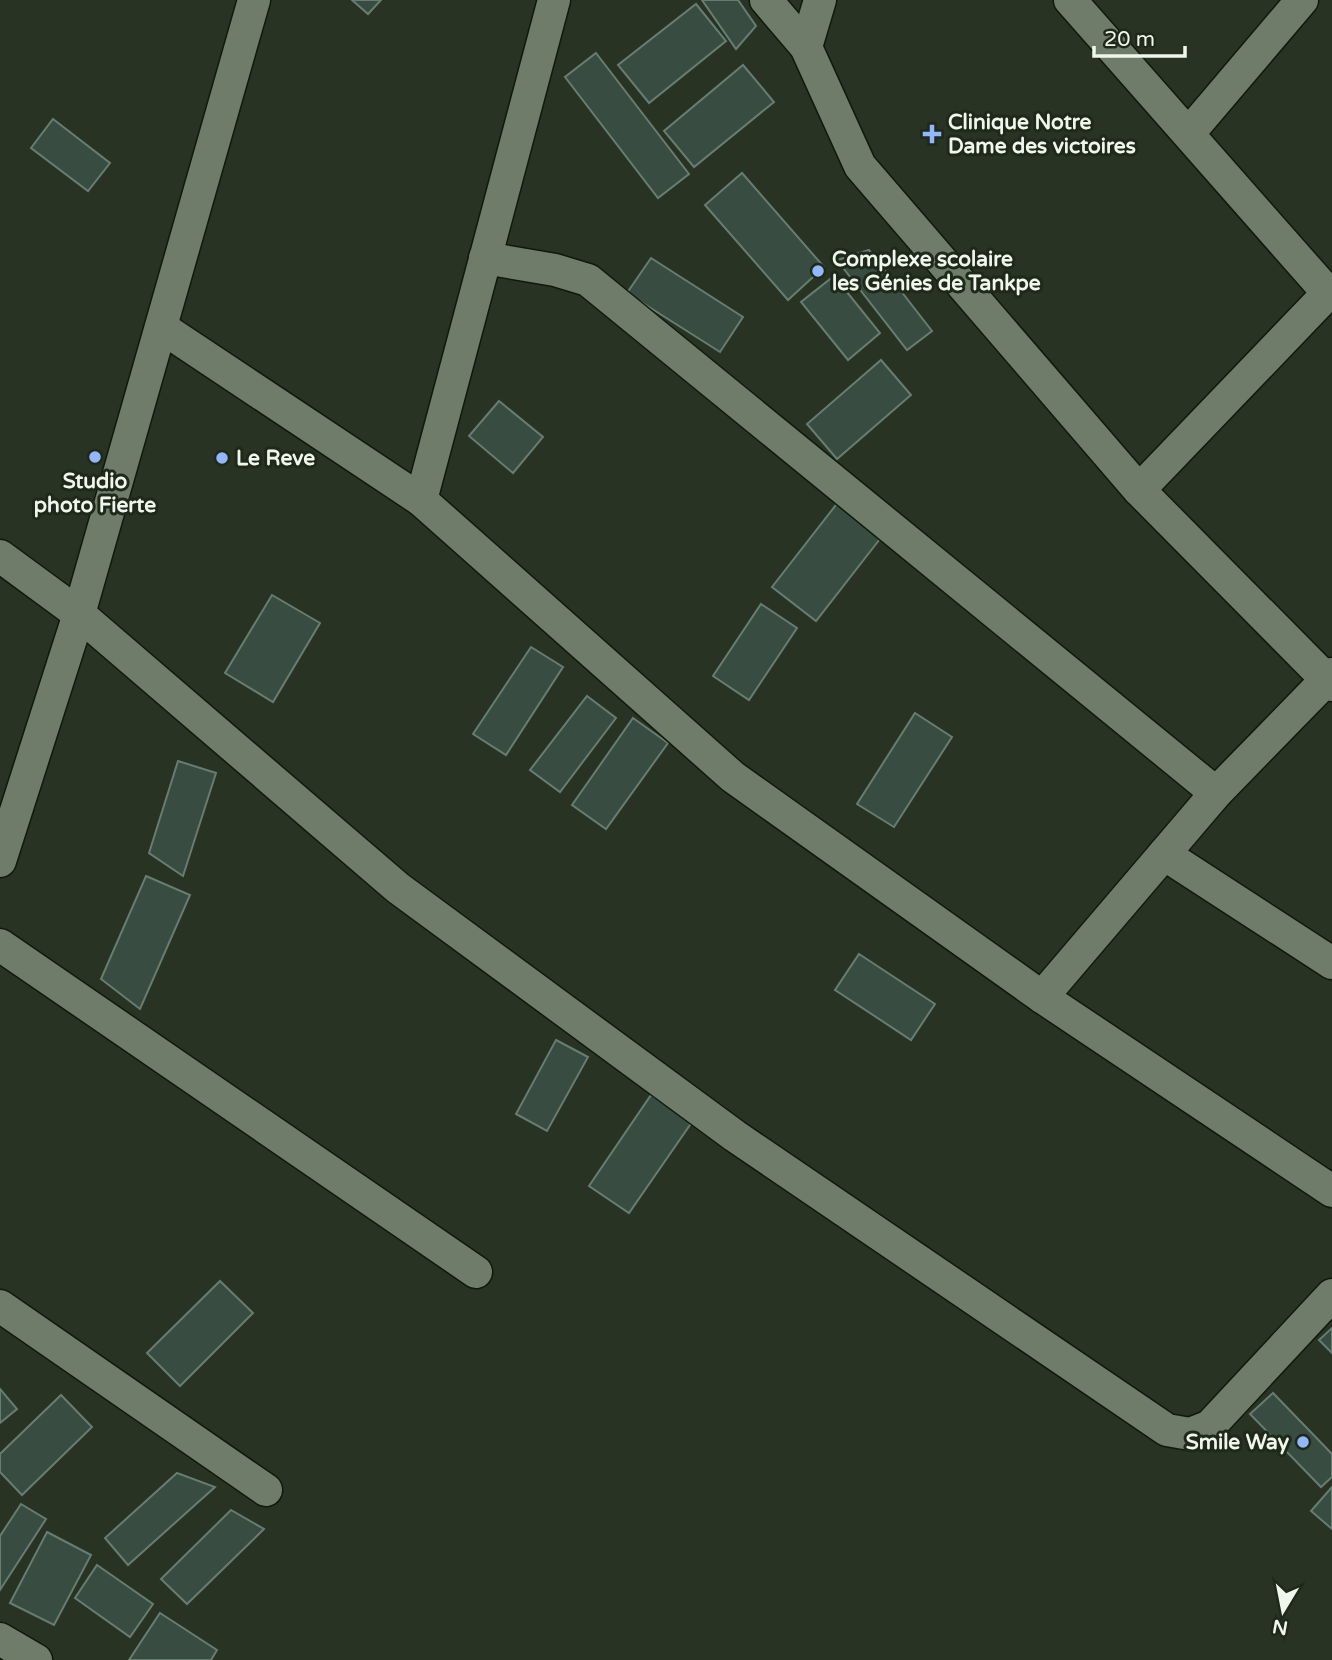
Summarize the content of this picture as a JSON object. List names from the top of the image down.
{
  "places": {
    "health": ["Clinique Notre Dame des victoires"],
    "other": [
      "Complexe scolaire les Génies de Tankpe",
      "Studio photo Fierte",
      "Le Reve",
      "Smile Way"
    ]
  },
  "scale_bar": "20 m",
  "north": "bottom"
}
